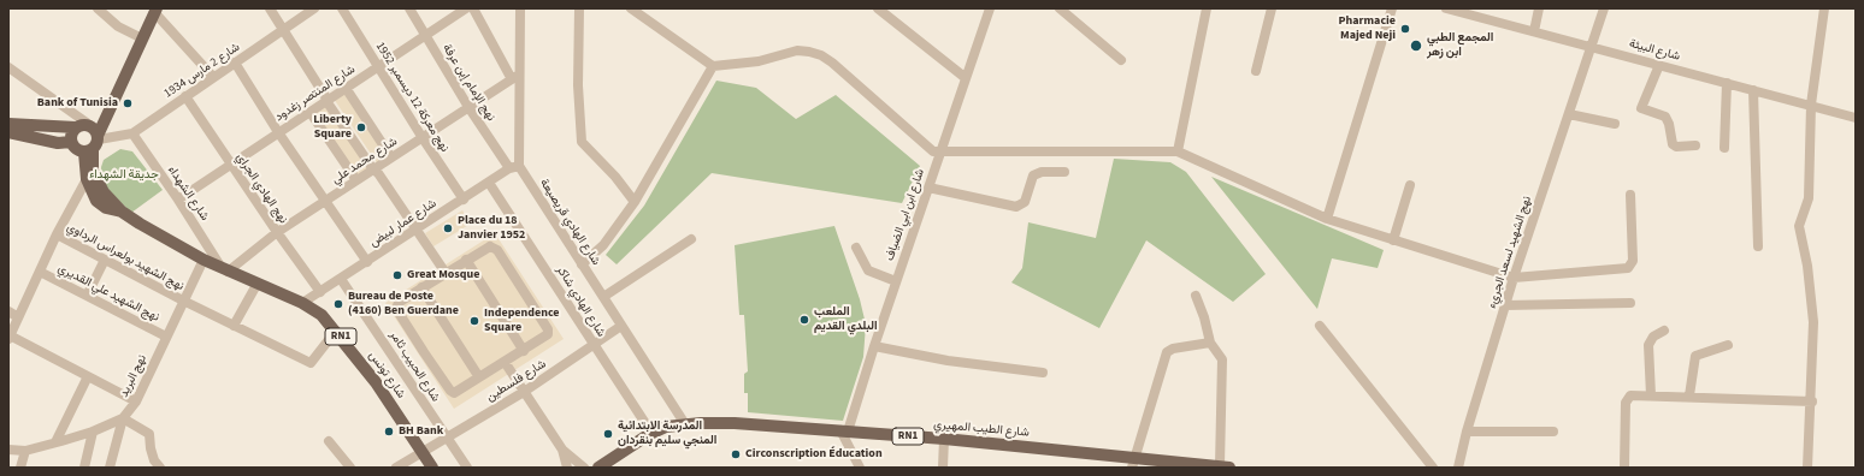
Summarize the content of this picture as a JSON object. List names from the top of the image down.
{
  "streets": {
    "main road": ["RN1", "شارع تونس", "شارع الطيب المهيري"],
    "street": [
      "شارع البيئة",
      "شارع 2 مارس 1934",
      "نهج الإمام إبن عرفة",
      "شارع المنتصر زغدود",
      "نهج معركة 12 ديسمبر 1952",
      "شارع محمد علي",
      "نهج الهادي الجراي",
      "شارع الشهداء",
      "شارع ابن ابي الضياف",
      "شارع الهادي قريصيعة",
      "شارع عمار لبيض",
      "نهج الشهيد لسعد الجريء",
      "نهج الشهيد بولعراس الرداوي",
      "نهج الشهيد علي القديري",
      "شارع الهادي شاكر",
      "شارع الحبيب ثامر",
      "نهج البريد",
      "شارع فلسطين"
    ]
  },
  "crossings": [
    ["شارع البيئة", "نهج الشهيد لسعد الجريء"],
    ["شارع 2 مارس 1934", "نهج الهادي الجراي"],
    ["شارع 2 مارس 1934", "شارع الشهداء"],
    ["شارع 2 مارس 1934", "RN1"],
    ["نهج الإمام إبن عرفة", "شارع المنتصر زغدود"],
    ["نهج الإمام إبن عرفة", "شارع محمد علي"],
    ["نهج الإمام إبن عرفة", "شارع الهادي قريصيعة"],
    ["نهج الإمام إبن عرفة", "شارع عمار لبيض"],
    ["شارع المنتصر زغدود", "نهج معركة 12 ديسمبر 1952"],
    ["شارع المنتصر زغدود", "نهج الهادي الجراي"],
    ["شارع المنتصر زغدود", "شارع الشهداء"],
    ["نهج معركة 12 ديسمبر 1952", "شارع محمد علي"],
    ["نهج معركة 12 ديسمبر 1952", "شارع عمار لبيض"],
    ["شارع محمد علي", "نهج الهادي الجراي"],
    ["شارع محمد علي", "شارع الشهداء"],
    ["شارع محمد علي", "شارع تونس"],
    ["نهج الهادي الجراي", "شارع عمار لبيض"],
    ["شارع الشهداء", "شارع تونس"],
    ["شارع ابن ابي الضياف", "شارع الطيب المهيري"],
    ["شارع الهادي قريصيعة", "شارع عمار لبيض"],
    ["شارع الهادي قريصيعة", "شارع فلسطين"],
    ["شارع الهادي قريصيعة", "شارع الطيب المهيري"],
    ["شارع عمار لبيض", "شارع الهادي شاكر"],
    ["شارع عمار لبيض", "شارع الحبيب ثامر"],
    ["شارع عمار لبيض", "شارع تونس"],
    ["نهج الشهيد بولعراس الرداوي", "شارع تونس"],
    ["نهج الشهيد بولعراس الرداوي", "نهج البريد"],
    ["نهج الشهيد علي القديري", "نهج البريد"],
    ["شارع الهادي شاكر", "شارع فلسطين"],
    ["شارع الهادي شاكر", "شارع الطيب المهيري"],
    ["RN1", "شارع تونس"],
    ["RN1", "نهج البريد"],
    ["شارع الحبيب ثامر", "شارع فلسطين"],
    ["شارع تونس", "نهج البريد"],
    ["شارع تونس", "شارع فلسطين"]
  ],
  "parks": ["جديقة الشهداء"],
  "places": [
    "Pharmacie Majed Neji",
    "المجمع الطبي ابن زهر",
    "Bank of Tunisia",
    "Liberty Square",
    "Place du 18 Janvier 1952",
    "Great Mosque",
    "Bureau de Poste (4160) Ben Guerdane",
    "الملعب البلدي القديم",
    "Independence Square",
    "BH Bank",
    "المدرسة الابتدائية المنجي سليم بنقردان",
    "Circonscription Éducation"
  ]
}
